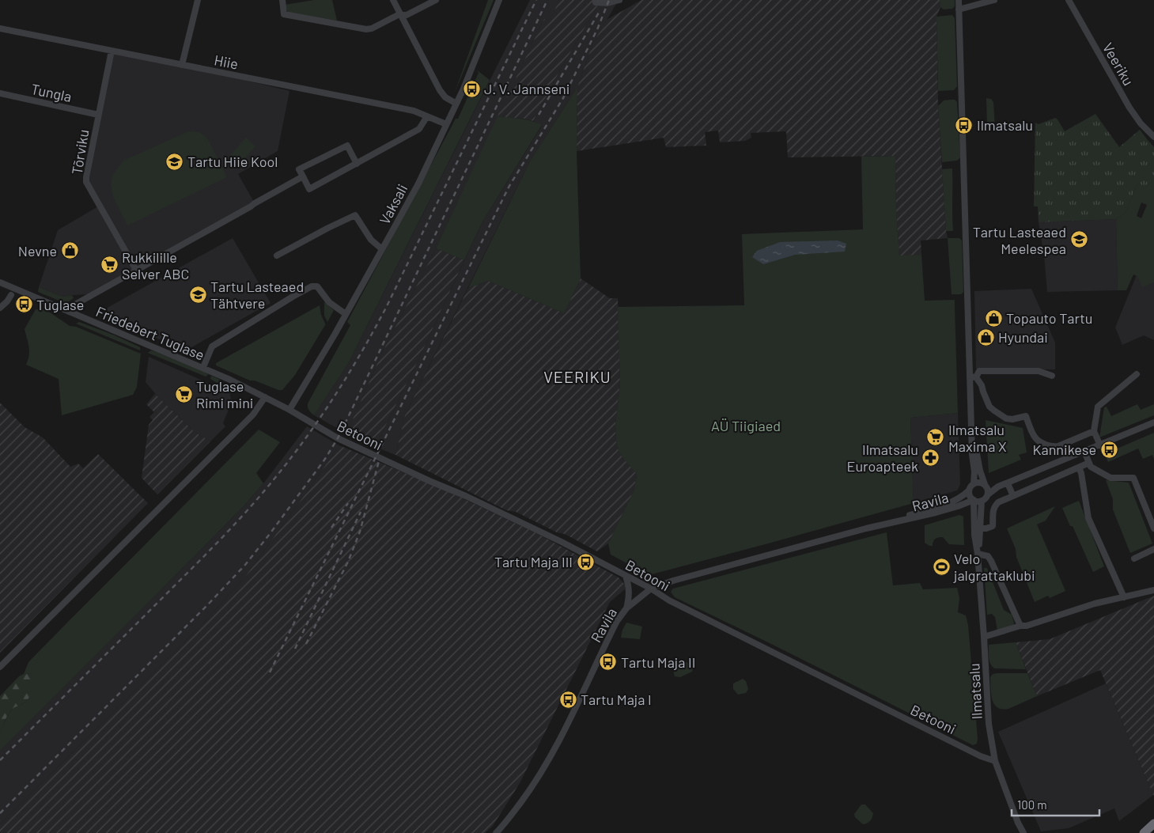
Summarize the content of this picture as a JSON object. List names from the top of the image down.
{
  "streets": {
    "street": [
      "Hiie",
      "Veeriku",
      "Tungla",
      "Tõrviku",
      "Vaksali",
      "Friedebert Tuglase",
      "Betooni",
      "Ravila",
      "Ilmatsalu"
    ]
  },
  "crossings": [
    ["Hiie", "Tõrviku"],
    ["Hiie", "Vaksali"],
    ["Tungla", "Tõrviku"],
    ["Vaksali", "Friedebert Tuglase"],
    ["Vaksali", "Betooni"],
    ["Friedebert Tuglase", "Betooni"],
    ["Betooni", "Ravila"],
    ["Betooni", "Ilmatsalu"],
    ["Ravila", "Ilmatsalu"]
  ],
  "districts": ["VEERIKU"],
  "parks": ["AÜ Tiigiaed"],
  "places": {
    "bus stop": [
      "J. V. Jannseni",
      "Ilmatsalu",
      "Tuglase",
      "Kannikese",
      "Tartu Maja III",
      "Tartu Maja II",
      "Tartu Maja I"
    ],
    "school or university": ["Tartu Hiie Kool", "Tartu Lasteaed Meelespea", "Tartu Lasteaed Tähtvere"],
    "shop": ["Nevne", "Topauto Tartu", "Hyundai"],
    "supermarket": ["Rukkilille Selver ABC", "Tuglase Rimi mini", "Ilmatsalu Maxima X"],
    "pharmacy": ["Ilmatsalu Euroapteek"],
    "sports": ["Velo jalgrattaklubi"]
  },
  "scale_bar": "100 m"
}
